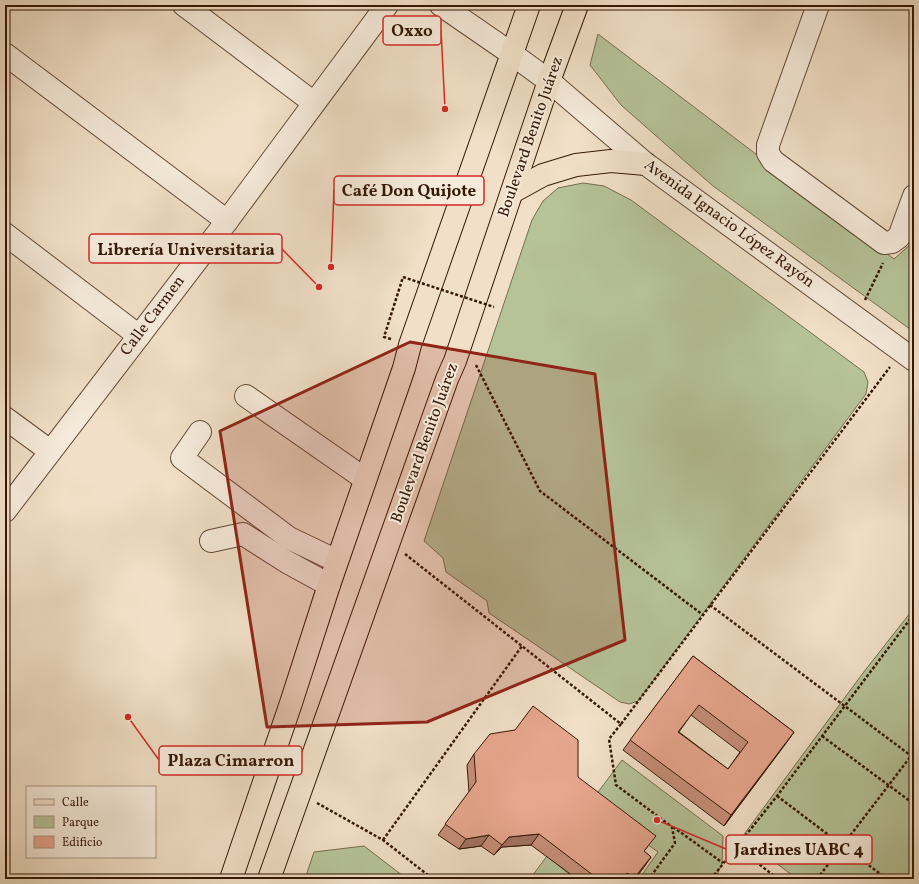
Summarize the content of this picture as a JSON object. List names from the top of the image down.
{
  "streets": {
    "main road": ["Boulevard Benito Juárez"],
    "street": ["Avenida Ignacio López Rayón", "Calle Carmen"]
  },
  "crossings": [
    ["Boulevard Benito Juárez", "Avenida Ignacio López Rayón"]
  ],
  "places": [
    "Oxxo",
    "Café Don Quijote",
    "Librería Universitaria",
    "Plaza Cimarron",
    "Jardines UABC 4"
  ],
  "legend": ["Calle", "Parque", "Edificio"]
}
